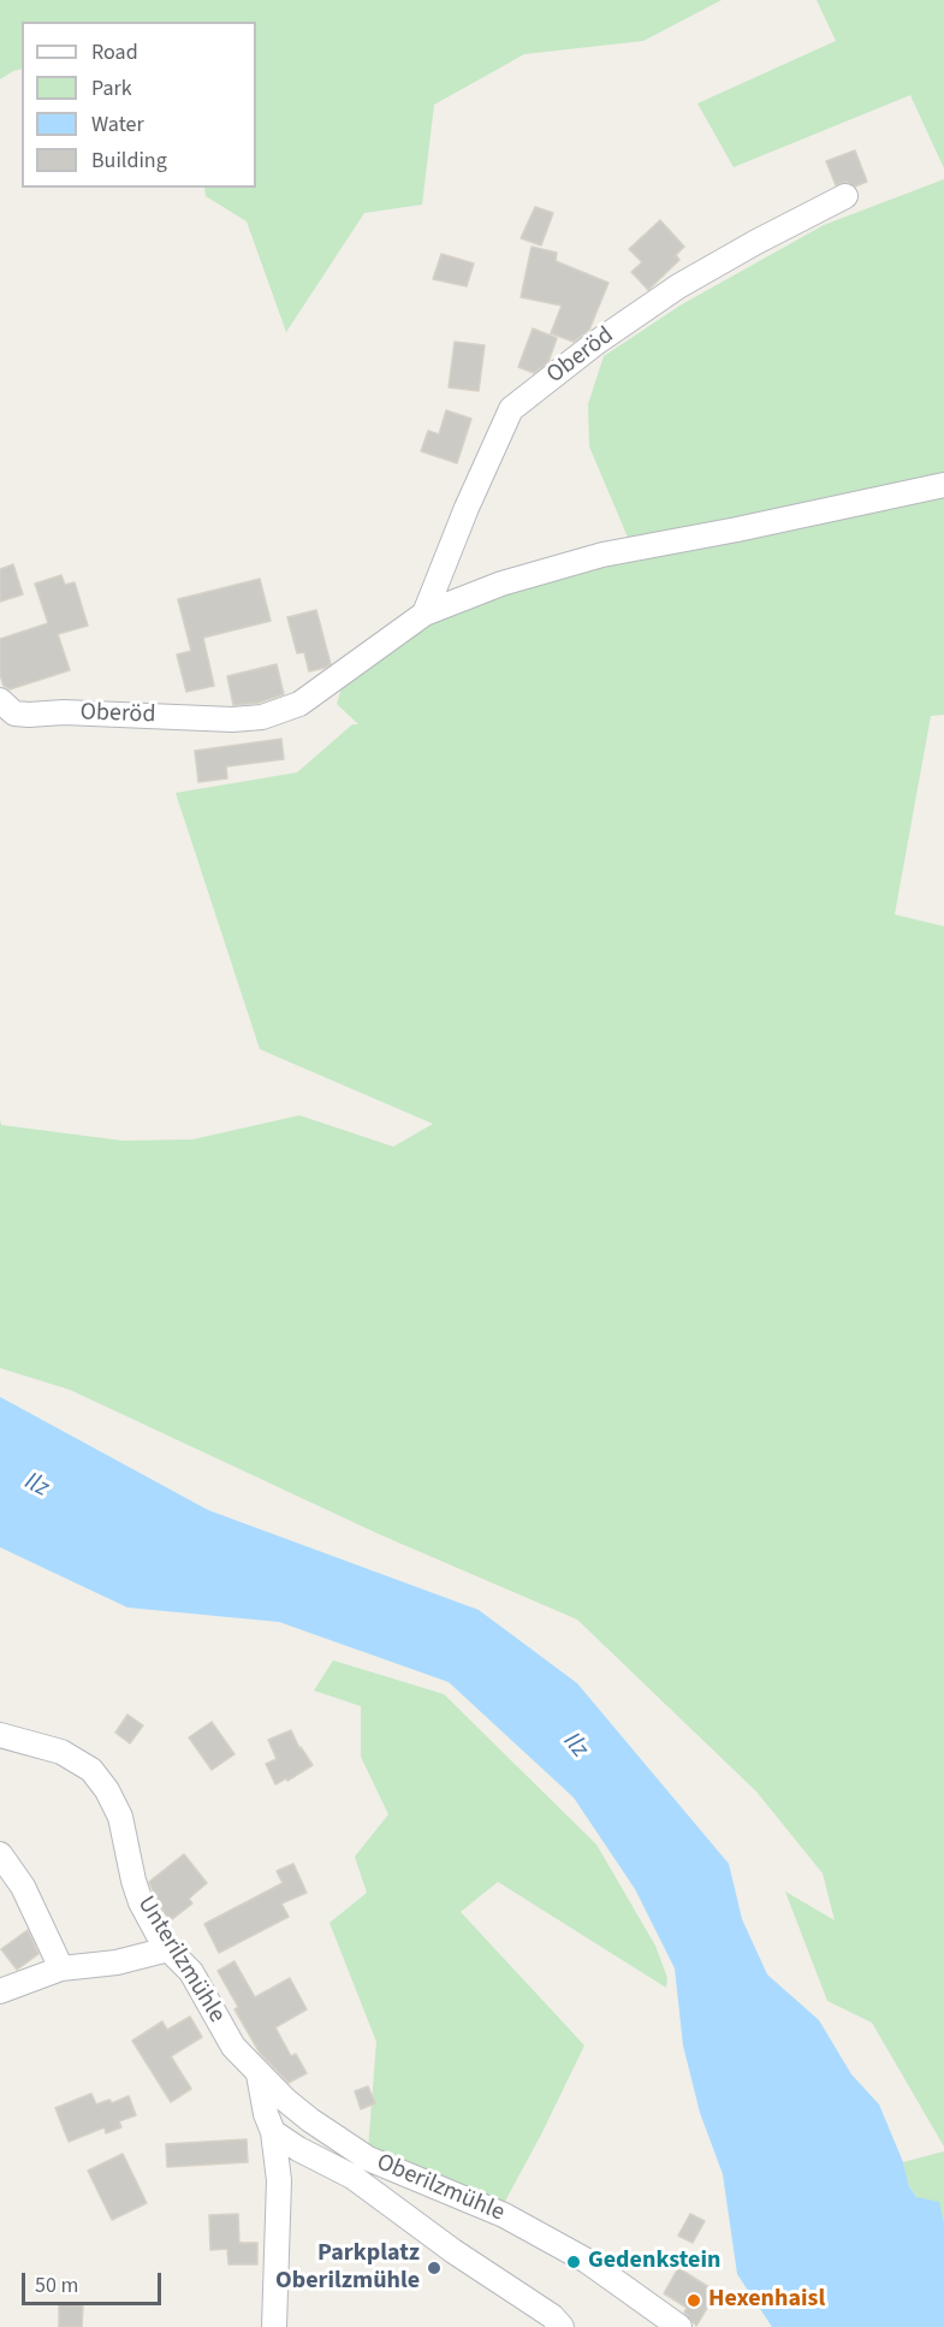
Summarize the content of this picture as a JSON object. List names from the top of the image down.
{
  "streets": {
    "street": ["Oberöd", "Unterilzmühle", "Oberilzmühle"]
  },
  "crossings": [
    ["Unterilzmühle", "Oberilzmühle"]
  ],
  "water": ["Ilz"],
  "places": ["Gedenkstein", "Parkplatz Oberilzmühle", "Hexenhaisl"],
  "legend": [
    "Road",
    "Park",
    "Water",
    "Building"
  ],
  "scale_bar": "50 m"
}
